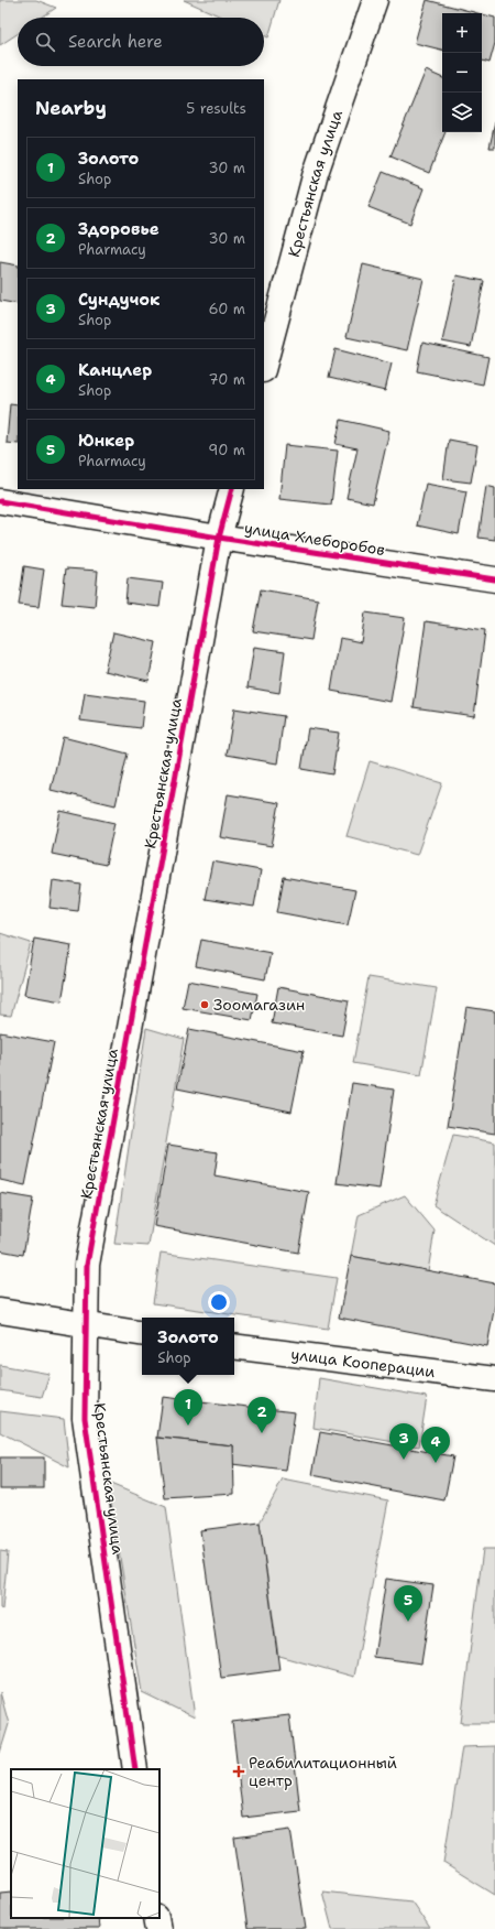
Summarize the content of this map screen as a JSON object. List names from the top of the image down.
{
  "streets": {
    "street": ["Крестьянская улица", "улица Хлеборобов", "улица Кооперации"]
  },
  "crossings": [
    ["Крестьянская улица", "улица Хлеборобов"]
  ],
  "places": {
    "other": ["Зоомагазин"],
    "health": ["Реабилитационный центр"]
  },
  "page": {
    "map_buttons": ["+", "−"],
    "search": "Search here",
    "heading": ["Nearby", "5 results"],
    "list": [
      {
        "mark": "1",
        "name": "Золото",
        "note": "Shop",
        "value": "30 m"
      },
      {
        "mark": "2",
        "name": "Здоровье",
        "note": "Pharmacy",
        "value": "30 m"
      },
      {
        "mark": "3",
        "name": "Сундучок",
        "note": "Shop",
        "value": "60 m"
      },
      {
        "mark": "4",
        "name": "Канцлер",
        "note": "Shop",
        "value": "70 m"
      },
      {
        "mark": "5",
        "name": "Юнкер",
        "note": "Pharmacy",
        "value": "90 m"
      }
    ],
    "popup": ["Золото", "Shop"],
    "pins": [
      "1",
      "2",
      "3",
      "4",
      "5"
    ]
  }
}
